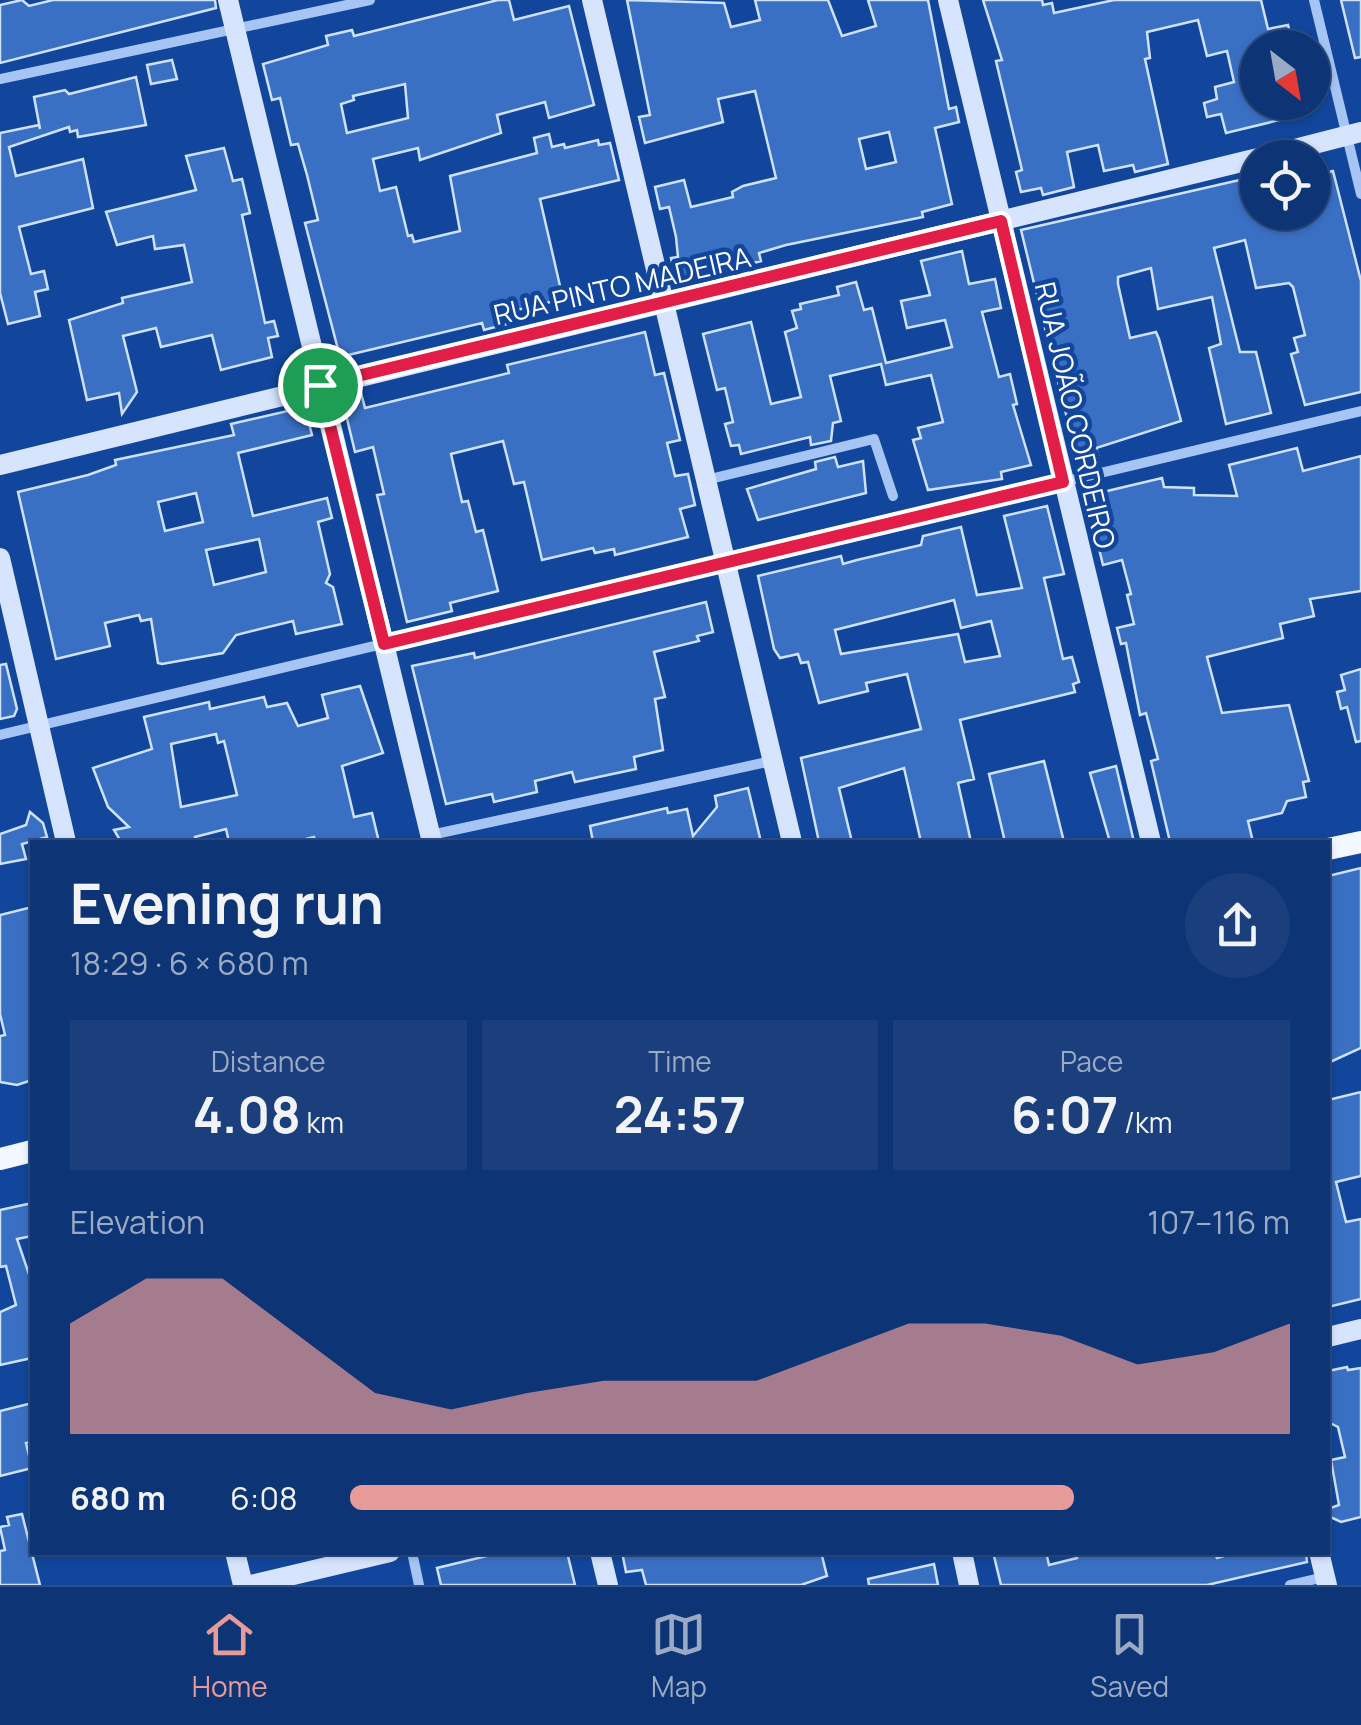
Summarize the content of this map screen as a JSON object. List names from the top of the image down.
{
  "streets": {
    "street": ["RUA PINTO MADEIRA", "RUA JOÃO CORDEIRO"]
  },
  "crossings": [
    ["RUA PINTO MADEIRA", "RUA JOÃO CORDEIRO"]
  ],
  "north": "bottom right",
  "page": {
    "heading": ["Evening run", "18:29 · 6 × 680 m"],
    "stats": [
      ["Distance", "4.08 km"],
      ["Time", "24:57"],
      ["Pace", "6:07 /km"]
    ],
    "chart": ["Elevation", "107–116 m"],
    "list": [
      {
        "name": "680 m",
        "note": "6:08"
      }
    ],
    "tabs": ["Home", "Map", "Saved"]
  }
}
